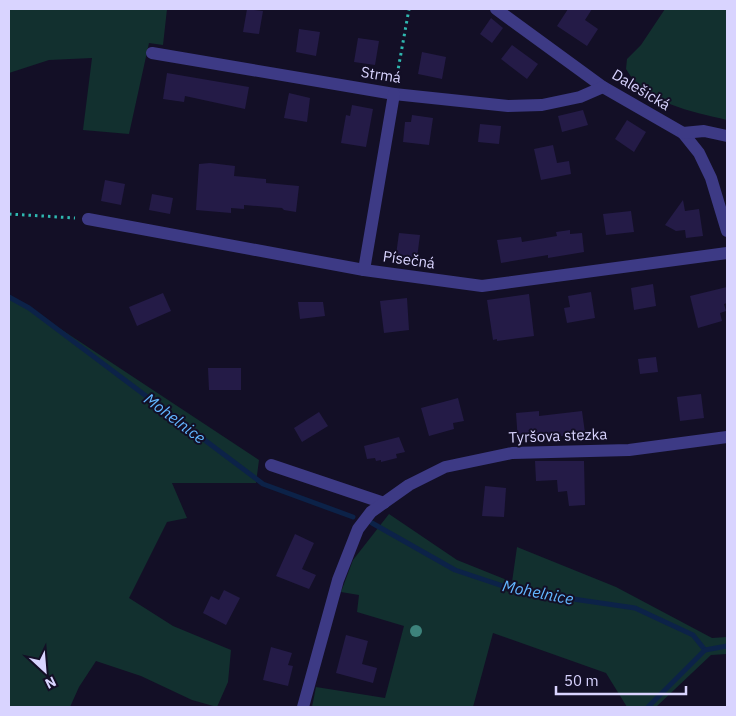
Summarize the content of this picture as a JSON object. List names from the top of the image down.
{
  "streets": {
    "street": [
      "Strmá",
      "Dalešická",
      "Písečná",
      "Tyršova stezka"
    ]
  },
  "crossings": [
    ["Strmá", "Dalešická"]
  ],
  "water": ["Mohelnice"],
  "scale_bar": "50 m",
  "north": "bottom right"
}
